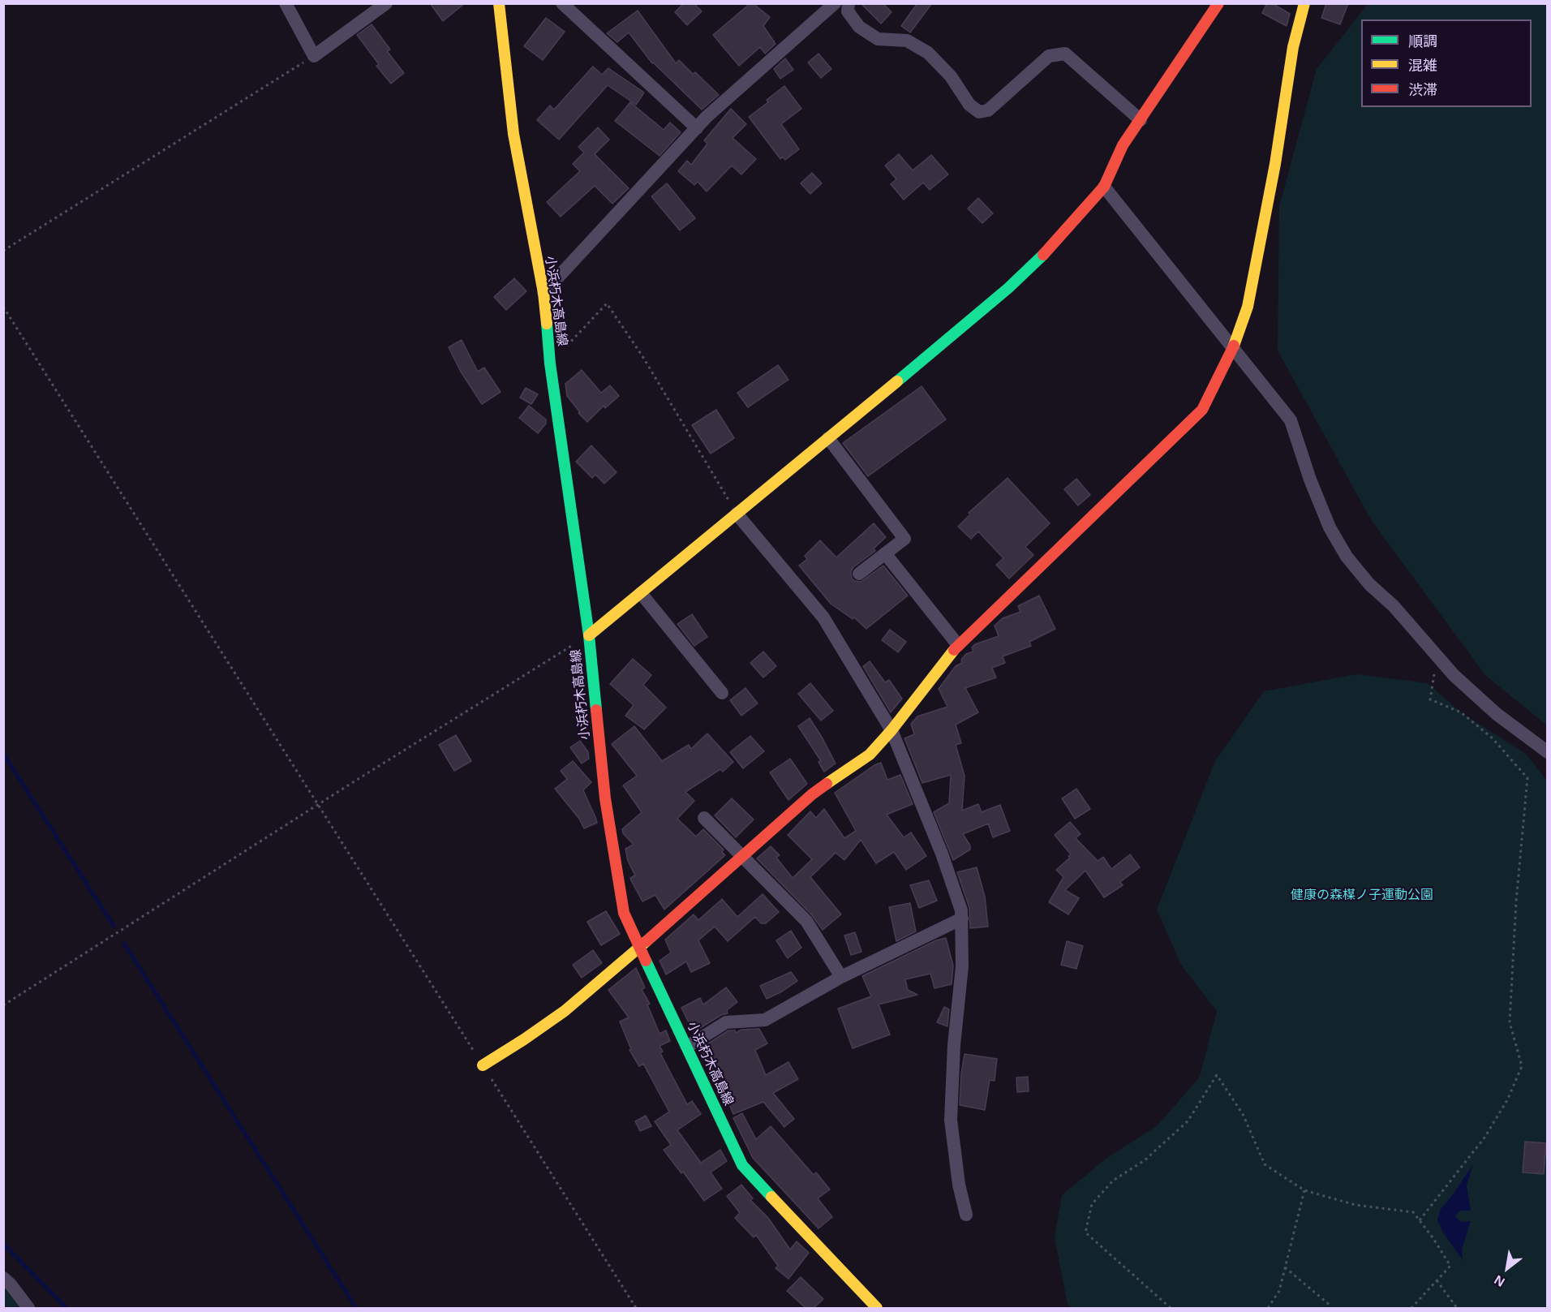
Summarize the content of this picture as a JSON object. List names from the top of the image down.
{
  "streets": {
    "main road": ["小浜朽木高島線"]
  },
  "parks": ["健康の森楳ノ子運動公園"],
  "legend": ["順調", "混雑", "渋滞"],
  "north": "bottom left"
}
